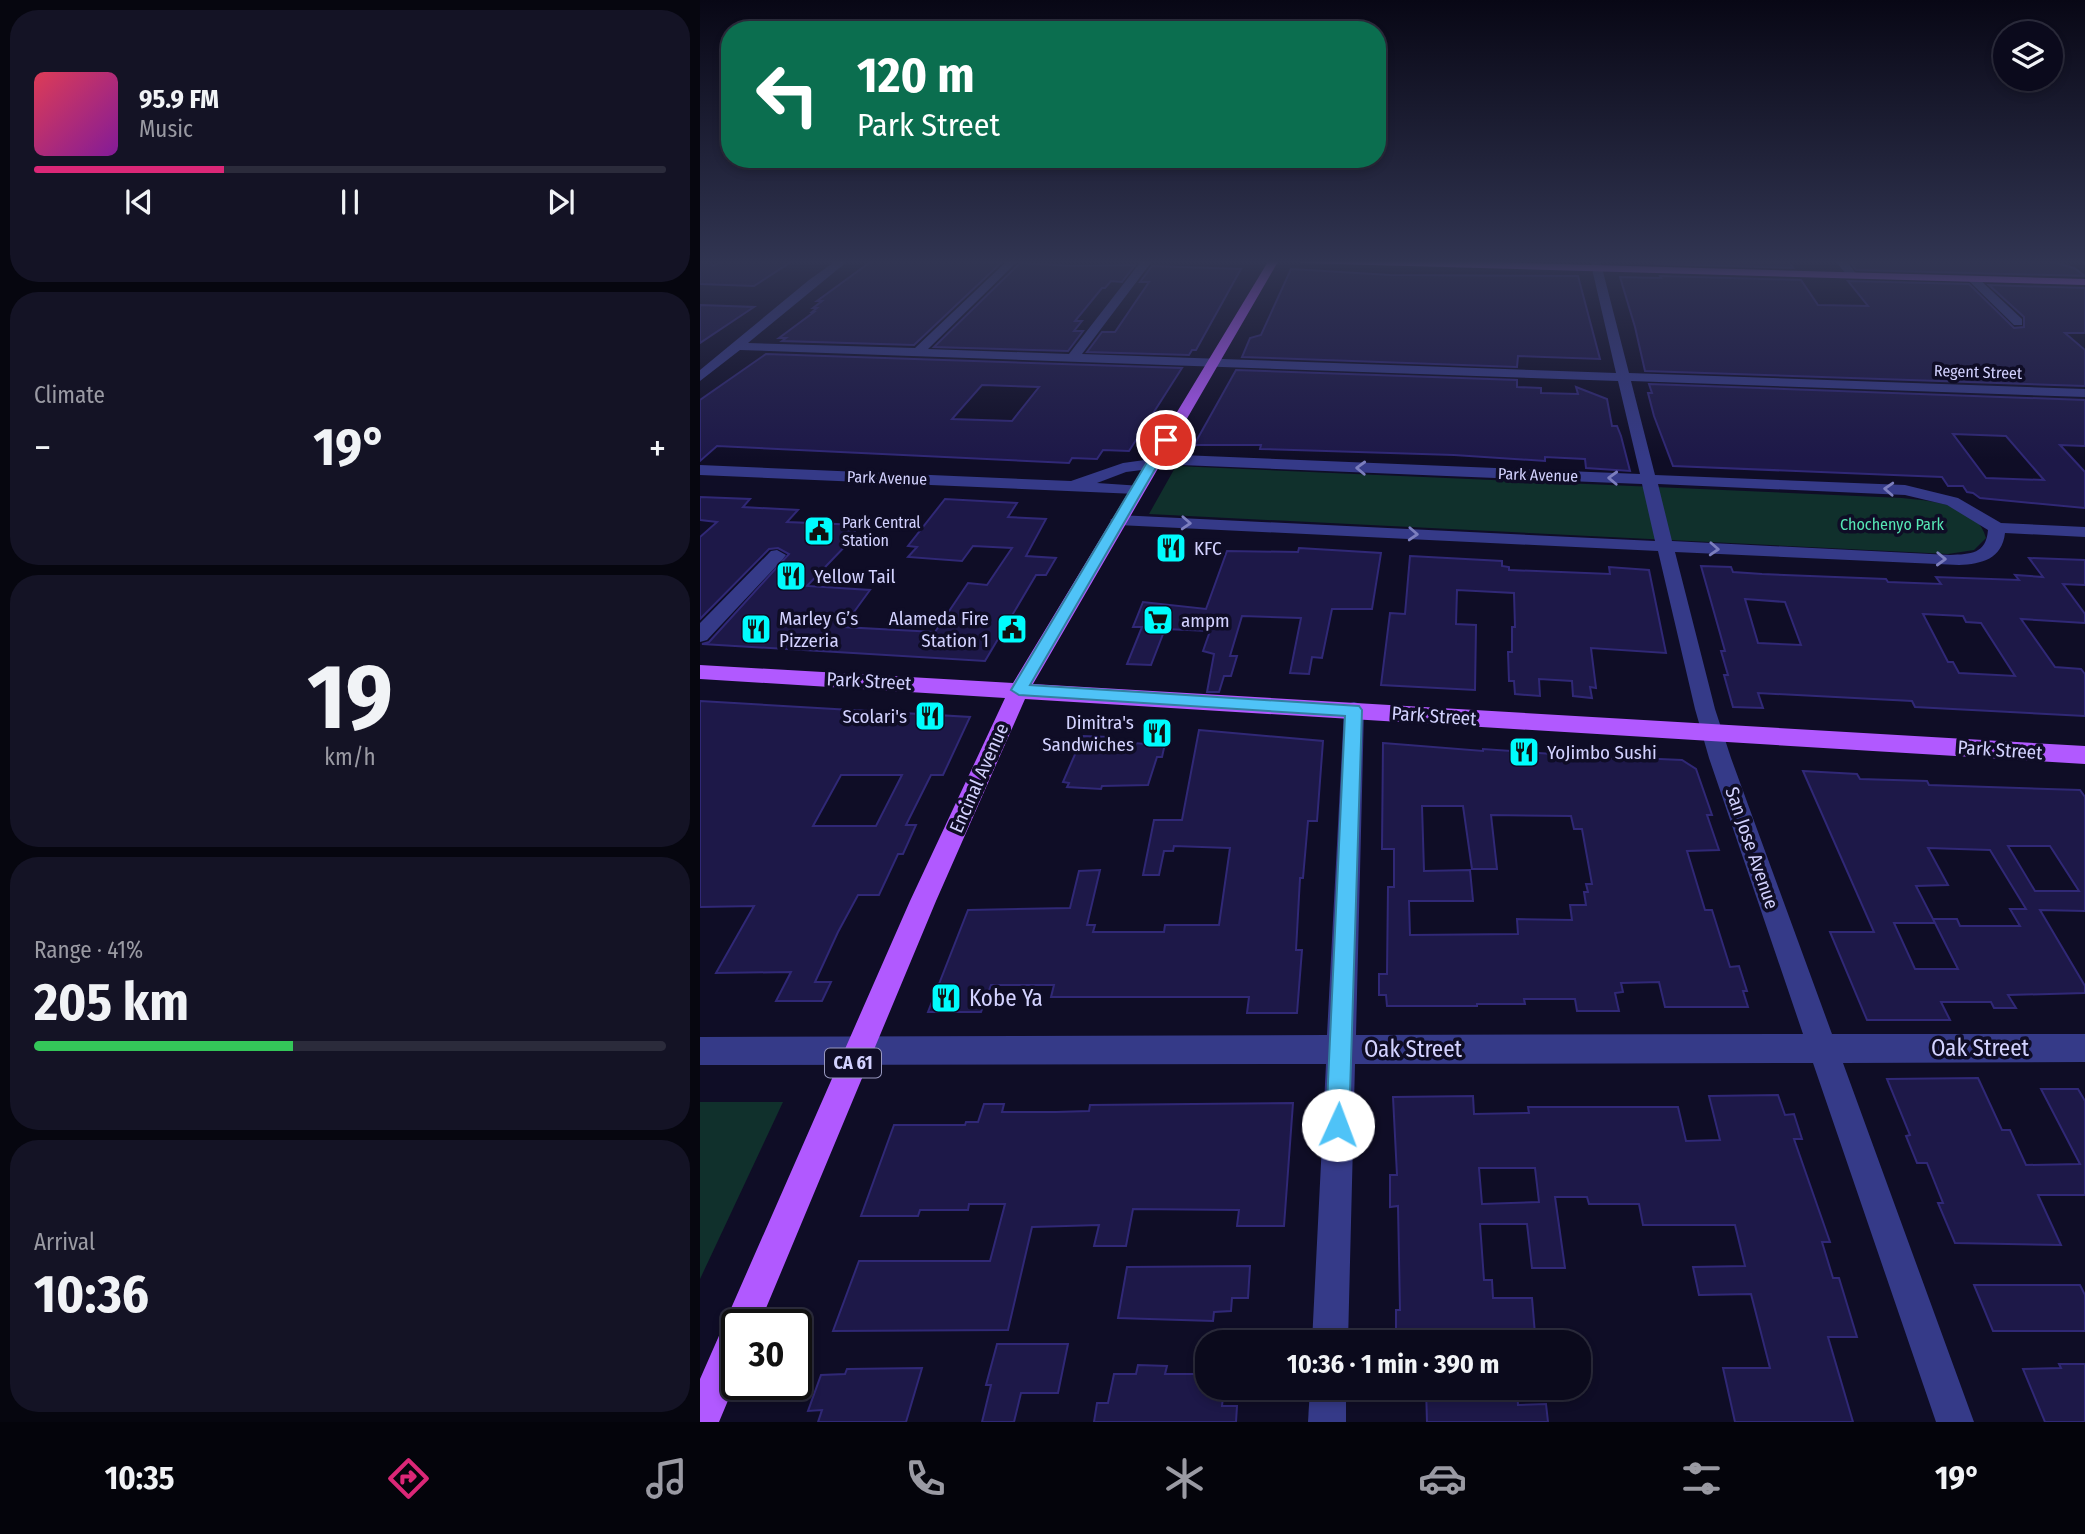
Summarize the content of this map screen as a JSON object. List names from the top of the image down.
{
  "streets": {
    "main road": ["Park Street", "Encinal Avenue", "CA 61"],
    "street": [
      "Regent Street",
      "Park Avenue",
      "San Jose Avenue",
      "Oak Street"
    ]
  },
  "crossings": [
    ["Regent Street", "Encinal Avenue"],
    ["Regent Street", "San Jose Avenue"],
    ["Park Avenue", "Encinal Avenue"],
    ["Park Avenue", "San Jose Avenue"],
    ["Park Street", "Encinal Avenue"],
    ["Park Street", "San Jose Avenue"],
    ["Encinal Avenue", "Oak Street"],
    ["San Jose Avenue", "Oak Street"]
  ],
  "parks": ["Chochenyo Park"],
  "places": {
    "public building": ["Park Central Station", "Alameda Fire Station 1"],
    "restaurant": [
      "KFC",
      "Yellow Tail",
      "Marley G’s Pizzeria",
      "Scolari's",
      "Dimitra's Sandwiches",
      "YoJimbo Sushi",
      "Kobe Ya"
    ],
    "supermarket": ["ampm"]
  },
  "page": {
    "turn": ["120 m", "Park Street"],
    "song": ["95.9 FM", "Music"],
    "tile": [
      "Climate",
      ["19", "km/h"],
      ["Range · 41%", "205 km"],
      ["Arrival", "10:36"]
    ],
    "heat": ["−", "19°", "+"],
    "limit": "30",
    "trip": "10:36 · 1 min · 390 m",
    "tabs": ["10:35", "19°"]
  }
}
